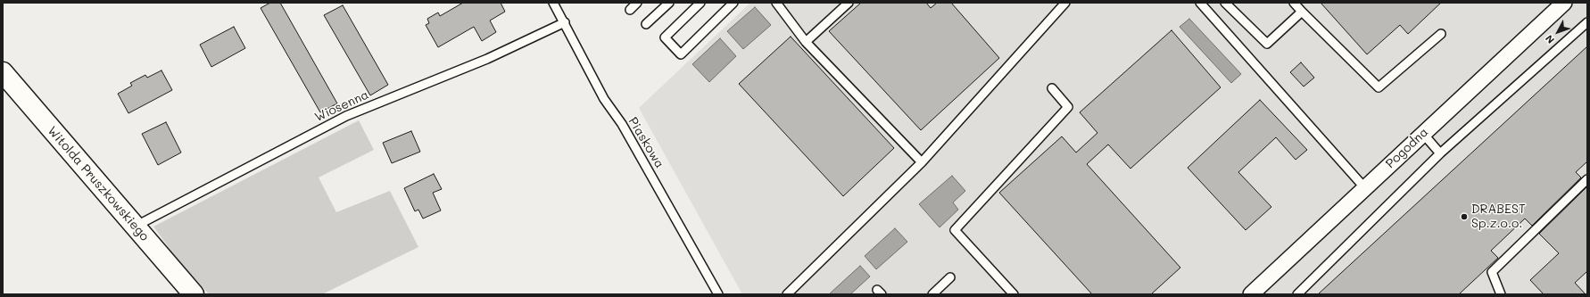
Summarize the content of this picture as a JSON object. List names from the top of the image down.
{
  "streets": {
    "street": ["Pogodna", "Witolda Pruszkowskiego"],
    "lane": ["Wiosenna", "Piaskowa"]
  },
  "crossings": [
    ["Wiosenna", "Piaskowa"],
    ["Wiosenna", "Witolda Pruszkowskiego"]
  ],
  "places": ["DRABEST Sp.z.o.o."],
  "north": "bottom left"
}
